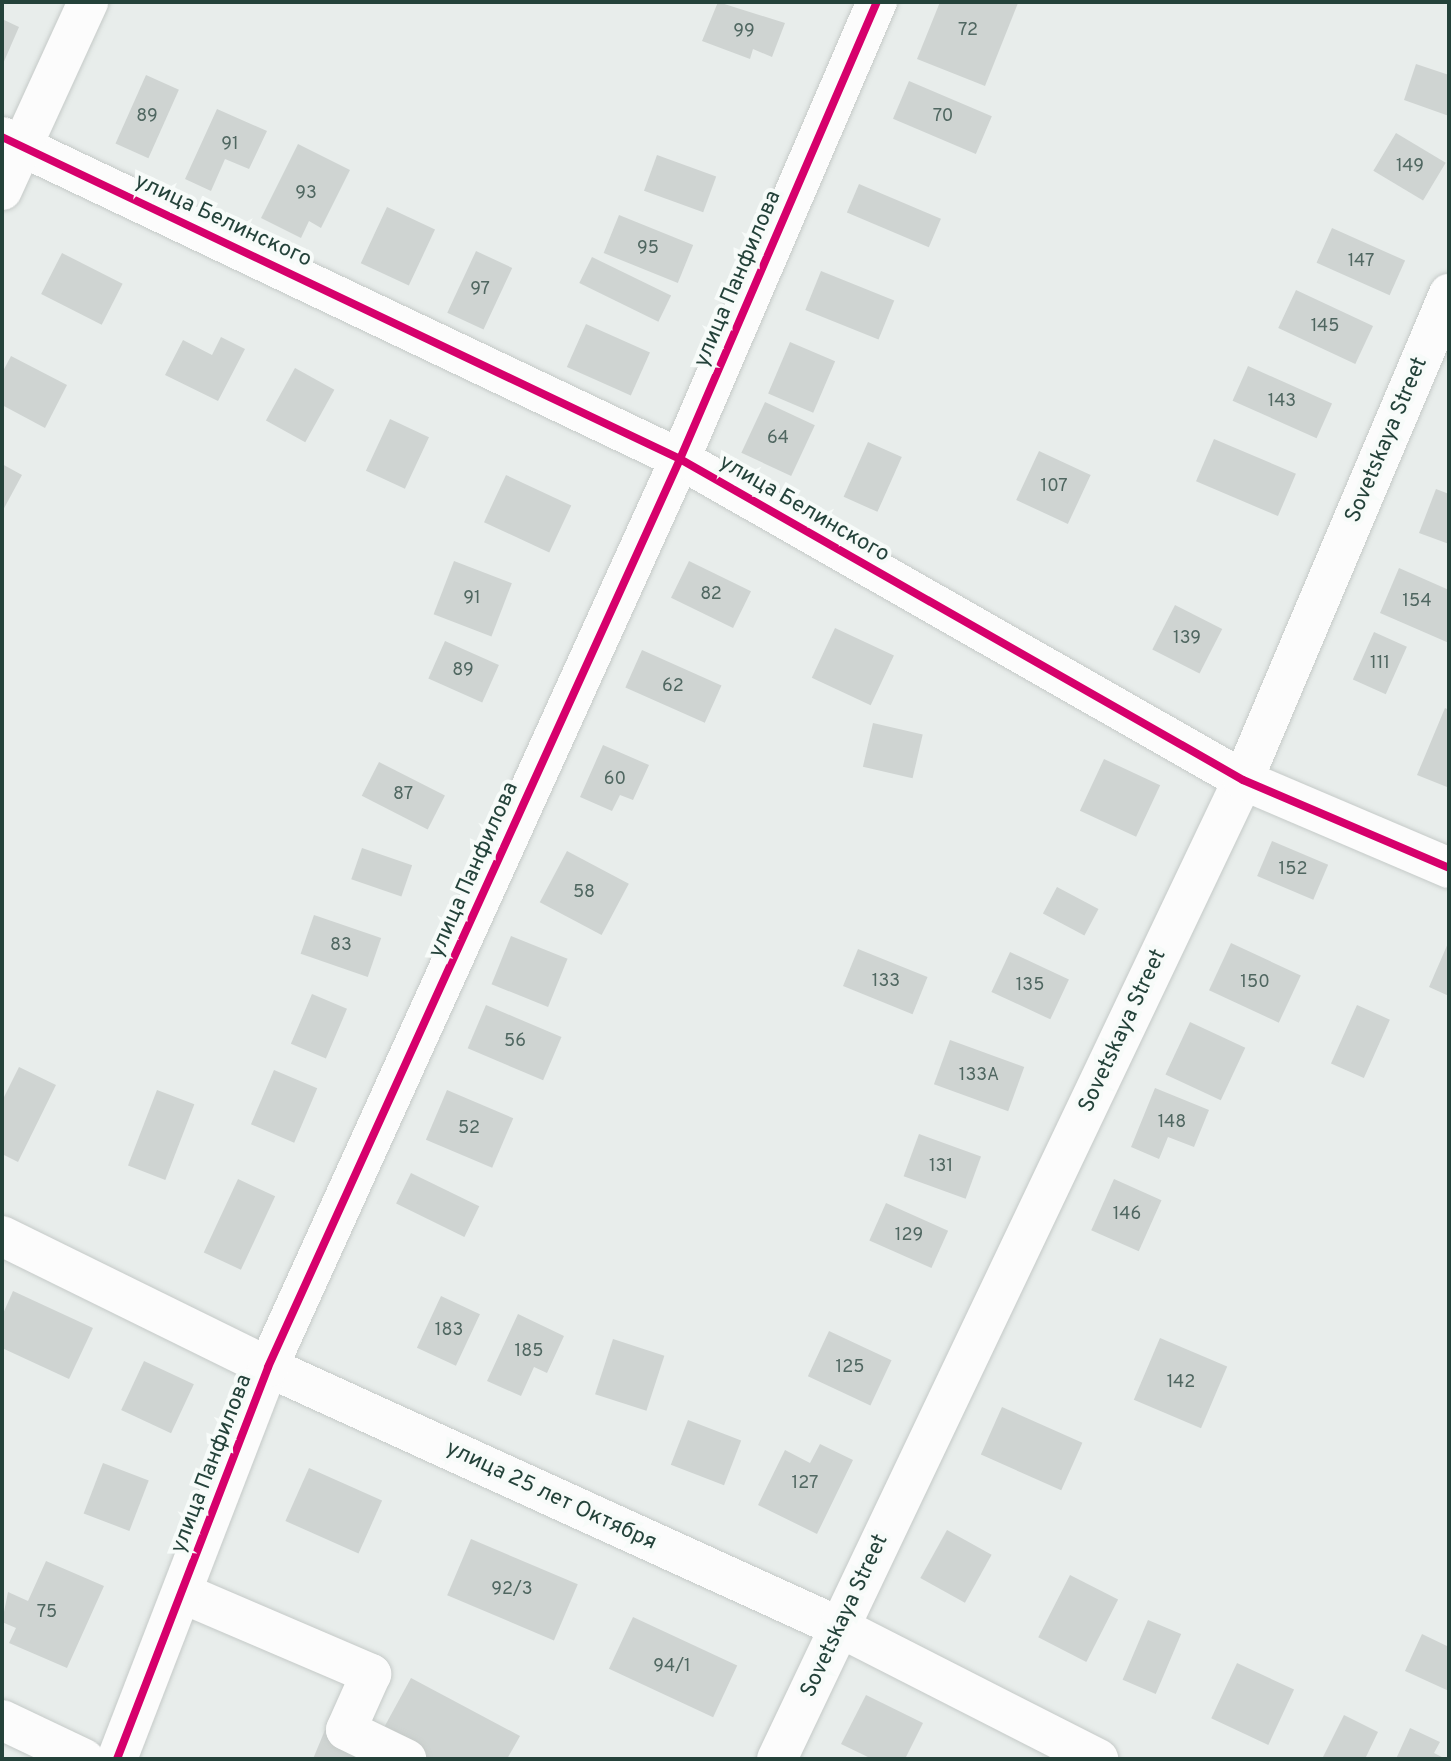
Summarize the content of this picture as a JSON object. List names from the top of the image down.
{
  "streets": {
    "street": [
      "улица Белинского",
      "улица Панфилова",
      "Sovetskaya Street",
      "улица 25 лет Октября"
    ]
  },
  "crossings": [
    ["улица Белинского", "улица Панфилова"],
    ["улица Белинского", "Sovetskaya Street"],
    ["улица Панфилова", "улица 25 лет Октября"],
    ["Sovetskaya Street", "улица 25 лет Октября"]
  ],
  "house_numbers": [
    "72",
    "99",
    "89",
    "70",
    "91",
    "149",
    "93",
    "95",
    "147",
    "97",
    "145",
    "143",
    "64",
    "107",
    "82",
    "91",
    "154",
    "139",
    "111",
    "89",
    "62",
    "60",
    "87",
    "152",
    "58",
    "83",
    "133",
    "150",
    "135",
    "56",
    "133А",
    "148",
    "52",
    "131",
    "146",
    "129",
    "183",
    "185",
    "125",
    "142",
    "127",
    "92/3",
    "75",
    "94/1"
  ]
}
